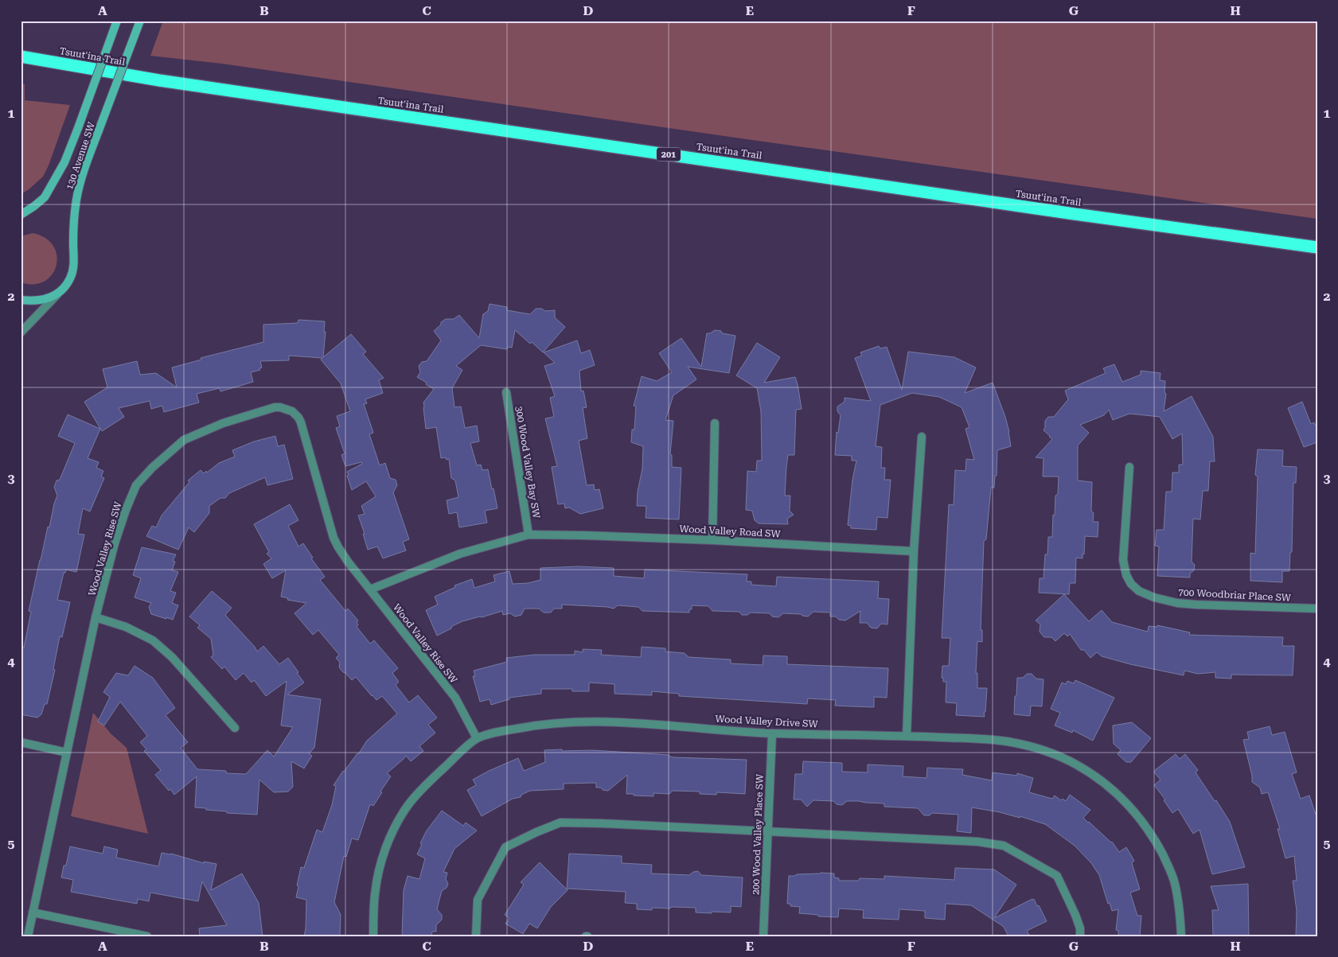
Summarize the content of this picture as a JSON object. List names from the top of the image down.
{
  "streets": {
    "highway": ["Tsuut'ina Trail", "201"],
    "main road": ["130 Avenue SW"],
    "street": [
      "300 Wood Valley Bay SW",
      "Wood Valley Road SW",
      "Wood Valley Rise SW",
      "700 Woodbriar Place SW",
      "Wood Valley Drive SW",
      "200 Wood Valley Place SW"
    ]
  },
  "crossings": [
    ["300 Wood Valley Bay SW", "Wood Valley Road SW"],
    ["Wood Valley Road SW", "Wood Valley Rise SW"],
    ["Wood Valley Rise SW", "Wood Valley Drive SW"],
    ["Wood Valley Drive SW", "200 Wood Valley Place SW"]
  ],
  "grid": {
    "columns": [
      "A",
      "B",
      "C",
      "D",
      "E",
      "F",
      "G",
      "H"
    ],
    "rows": [
      "1",
      "2",
      "3",
      "4",
      "5"
    ]
  }
}
